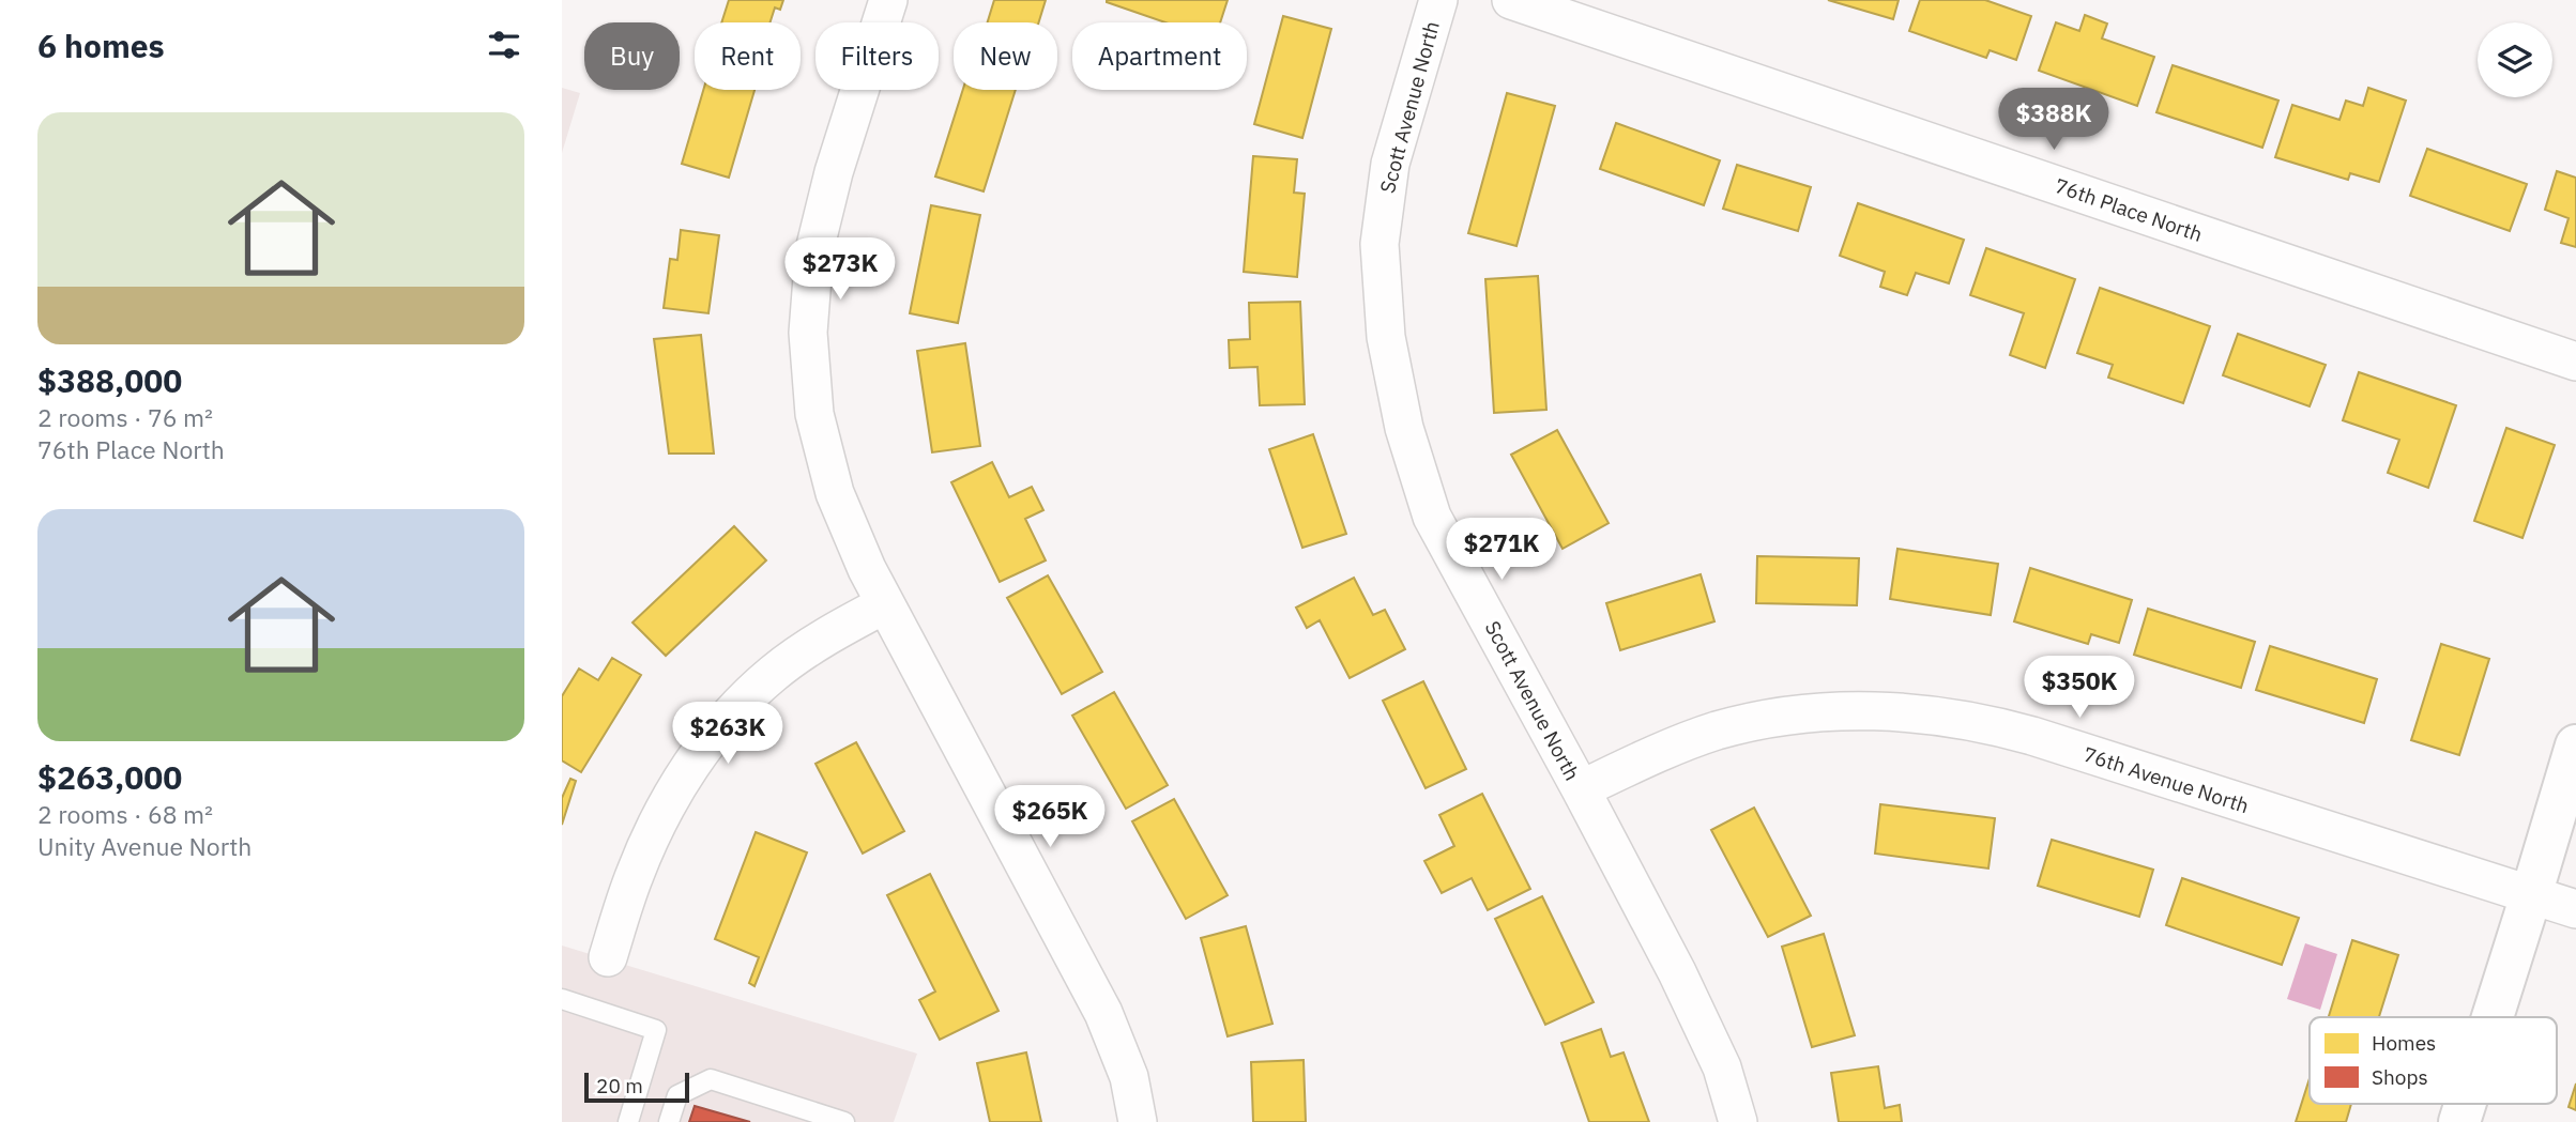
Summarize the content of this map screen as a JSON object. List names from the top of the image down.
{
  "streets": {
    "street": ["Scott Avenue North", "76th Place North", "76th Avenue North"]
  },
  "crossings": [
    ["Scott Avenue North", "76th Avenue North"]
  ],
  "legend": ["Homes", "Shops"],
  "scale_bar": "20 m",
  "page": {
    "heading": "6 homes",
    "chip": [
      "Buy",
      "Rent",
      "Filters",
      "New",
      "Apartment"
    ],
    "price": [
      "$388K",
      "$273K",
      "$271K",
      "$350K",
      "$263K",
      "$265K"
    ],
    "list": [
      {
        "name": "$388,000",
        "note": "2 rooms · 76 m² · 76th Place North"
      },
      {
        "name": "$263,000",
        "note": "2 rooms · 68 m² · Unity Avenue North"
      }
    ],
    "scale": "20 m"
  }
}
